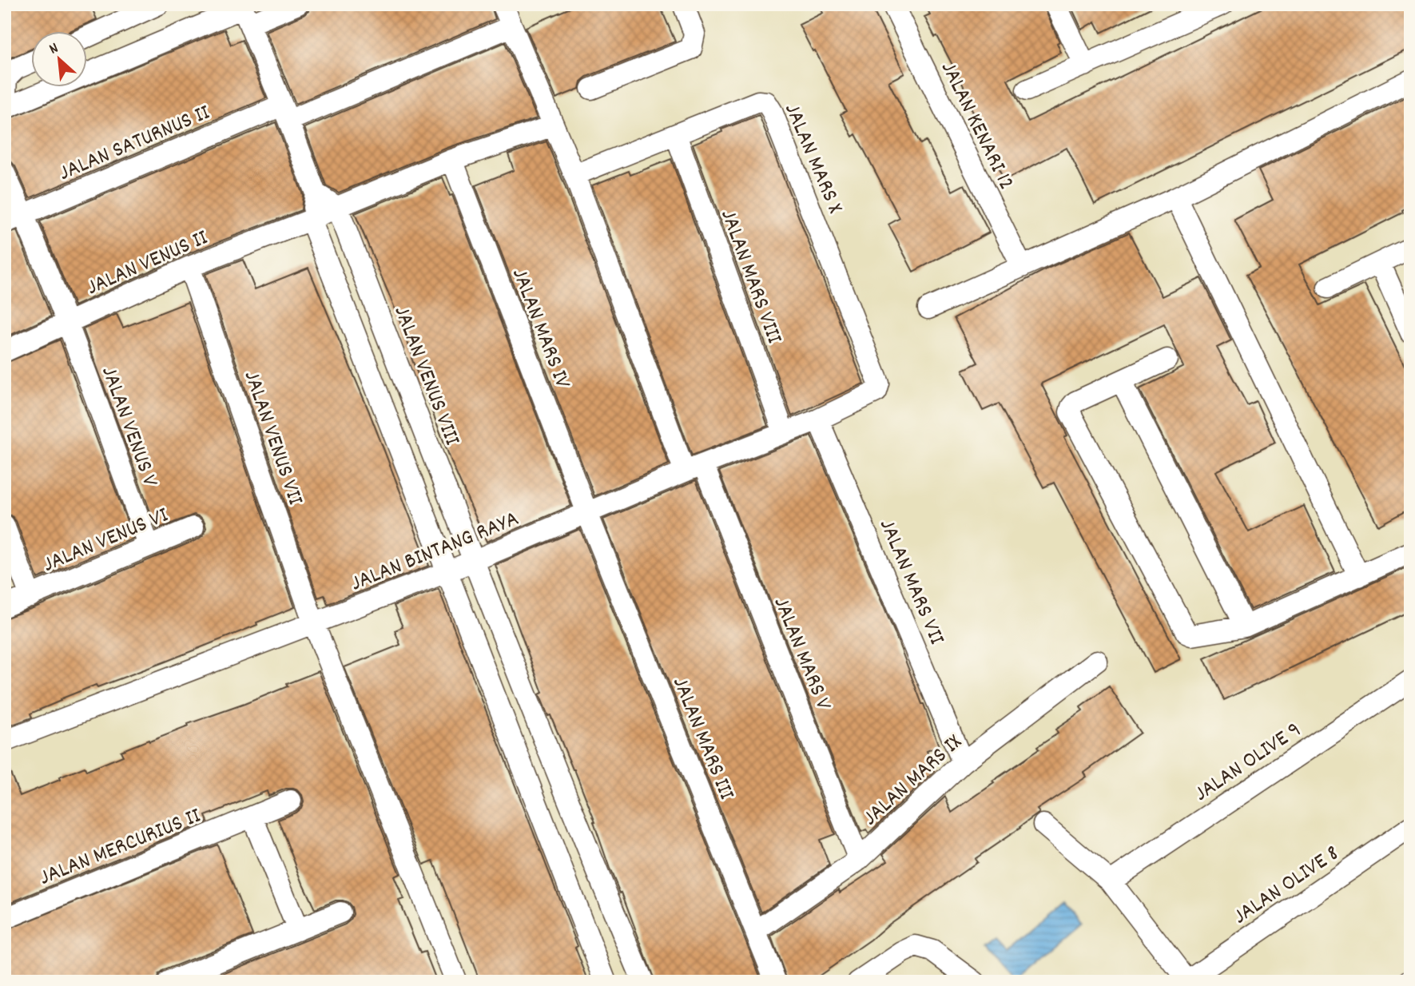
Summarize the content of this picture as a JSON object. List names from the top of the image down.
{
  "streets": {
    "street": [
      "JALAN KENARI 12",
      "JALAN SATURNUS II",
      "JALAN MARS X",
      "JALAN VENUS II",
      "JALAN MARS VIII",
      "JALAN MARS IV",
      "JALAN VENUS VIII",
      "JALAN VENUS V",
      "JALAN VENUS VII",
      "JALAN VENUS VI",
      "JALAN BINTANG RAYA",
      "JALAN MARS VII",
      "JALAN MARS V",
      "JALAN MARS III",
      "JALAN OLIVE 9",
      "JALAN MARS IX",
      "JALAN MERCURIUS II",
      "JALAN OLIVE 8"
    ]
  },
  "crossings": [
    ["JALAN SATURNUS II", "JALAN VENUS V"],
    ["JALAN SATURNUS II", "JALAN MARS V"],
    ["JALAN MARS X", "JALAN MARS VIII"],
    ["JALAN MARS X", "JALAN BINTANG RAYA"],
    ["JALAN MARS X", "JALAN MARS V"],
    ["JALAN VENUS II", "JALAN MARS IV"],
    ["JALAN VENUS II", "JALAN VENUS VIII"],
    ["JALAN VENUS II", "JALAN VENUS V"],
    ["JALAN VENUS II", "JALAN VENUS VII"],
    ["JALAN VENUS II", "JALAN MARS V"],
    ["JALAN MARS VIII", "JALAN BINTANG RAYA"],
    ["JALAN MARS IV", "JALAN BINTANG RAYA"],
    ["JALAN MARS IV", "JALAN MARS III"],
    ["JALAN VENUS VIII", "JALAN BINTANG RAYA"],
    ["JALAN VENUS V", "JALAN VENUS VI"],
    ["JALAN VENUS VII", "JALAN BINTANG RAYA"],
    ["JALAN BINTANG RAYA", "JALAN MARS VII"],
    ["JALAN BINTANG RAYA", "JALAN MARS V"],
    ["JALAN BINTANG RAYA", "JALAN MARS III"],
    ["JALAN MARS VII", "JALAN MARS IX"],
    ["JALAN MARS V", "JALAN MARS IX"],
    ["JALAN MARS III", "JALAN MARS IX"]
  ],
  "north": "top left"
}
